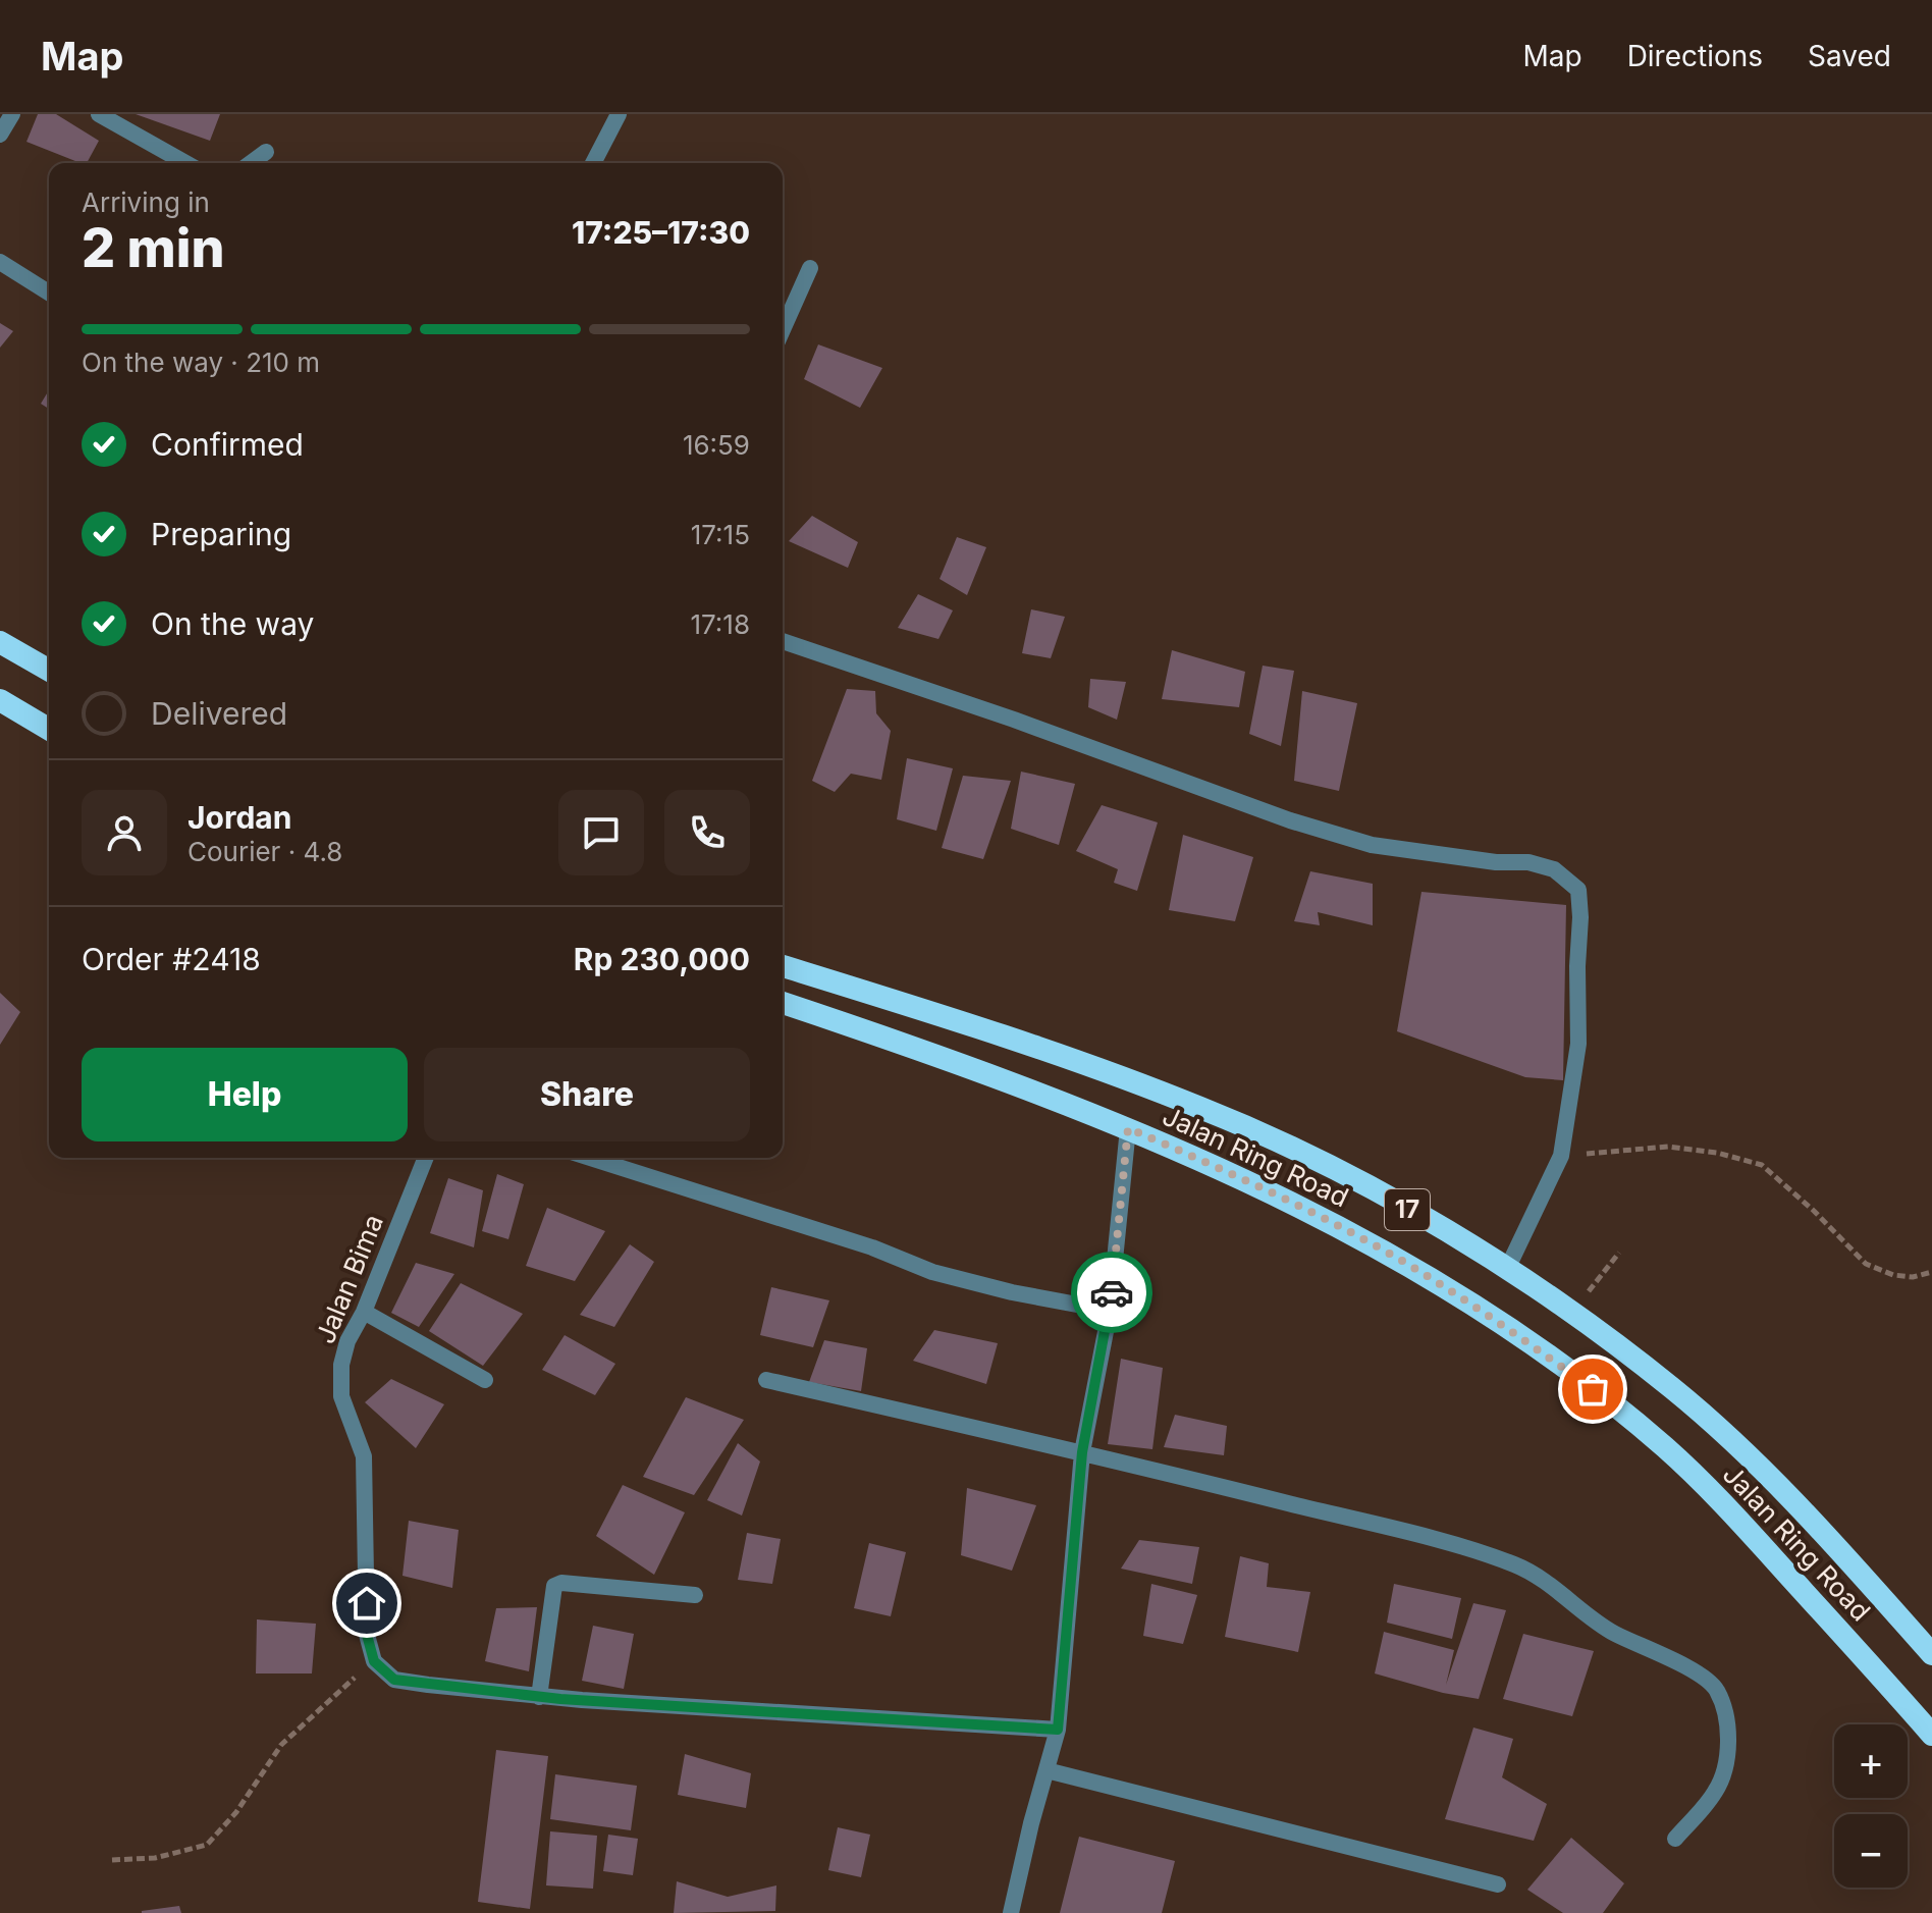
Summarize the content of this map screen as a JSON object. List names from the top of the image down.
{
  "streets": {
    "highway": ["Jalan Ring Road", "17"],
    "street": ["Jalan Bima"]
  },
  "page": {
    "header": "Map",
    "nav": ["Map", "Directions", "Saved"],
    "heading": ["2 min", "Arriving in", "17:25–17:30"],
    "panel": [
      "Jordan",
      "Courier · 4.8",
      "Order #2418",
      "Rp 230,000"
    ],
    "bar": "On the way · 210 m",
    "list": [
      ["Confirmed", "16:59"],
      ["Preparing", "17:15"],
      ["On the way", "17:18"],
      "Delivered"
    ],
    "buttons": ["Help", "Share"],
    "map_buttons": ["+", "−"]
  }
}
